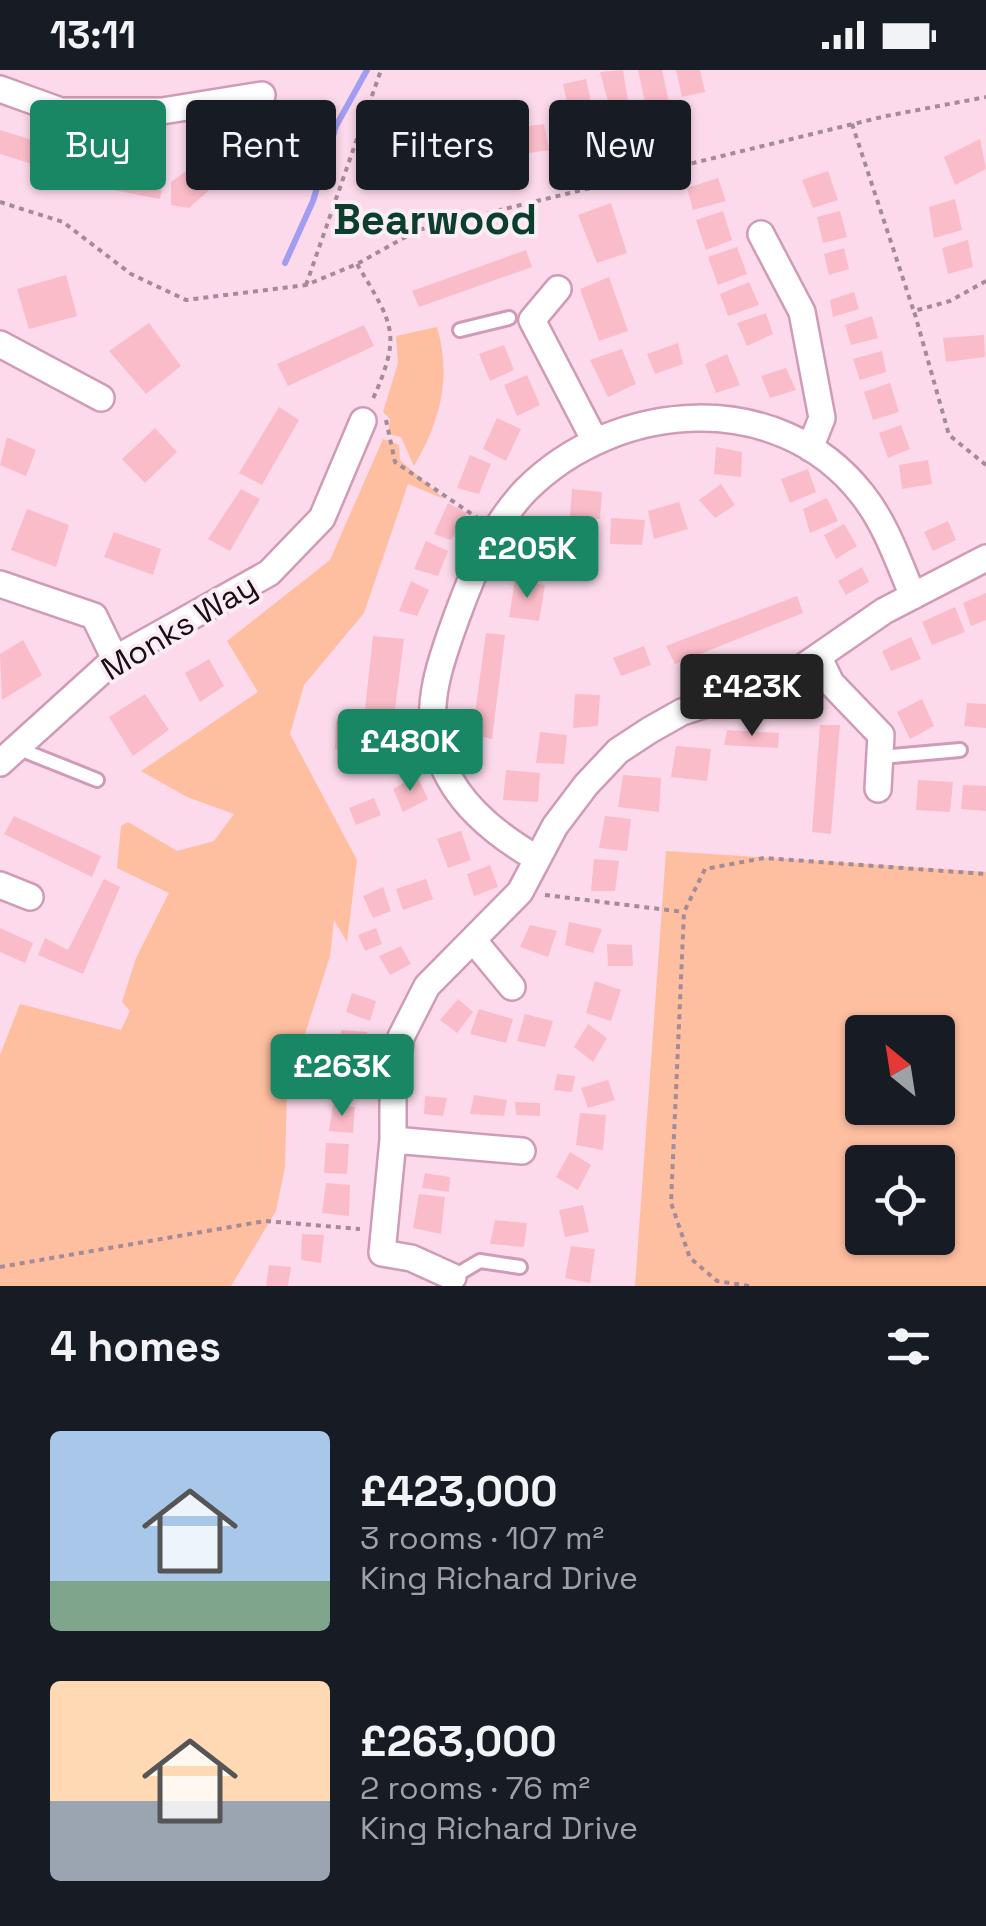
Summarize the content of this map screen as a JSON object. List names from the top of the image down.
{
  "streets": {
    "street": ["Monks Way"]
  },
  "districts": ["Bearwood"],
  "north": "top left",
  "page": {
    "status": "13:11",
    "chip": [
      "Buy",
      "Rent",
      "Filters",
      "New"
    ],
    "price": [
      "£205K",
      "£423K",
      "£480K",
      "£263K"
    ],
    "heading": "4 homes",
    "list": [
      {
        "name": "£423,000",
        "note": "3 rooms · 107 m² · King Richard Drive"
      },
      {
        "name": "£263,000",
        "note": "2 rooms · 76 m² · King Richard Drive"
      }
    ]
  }
}
